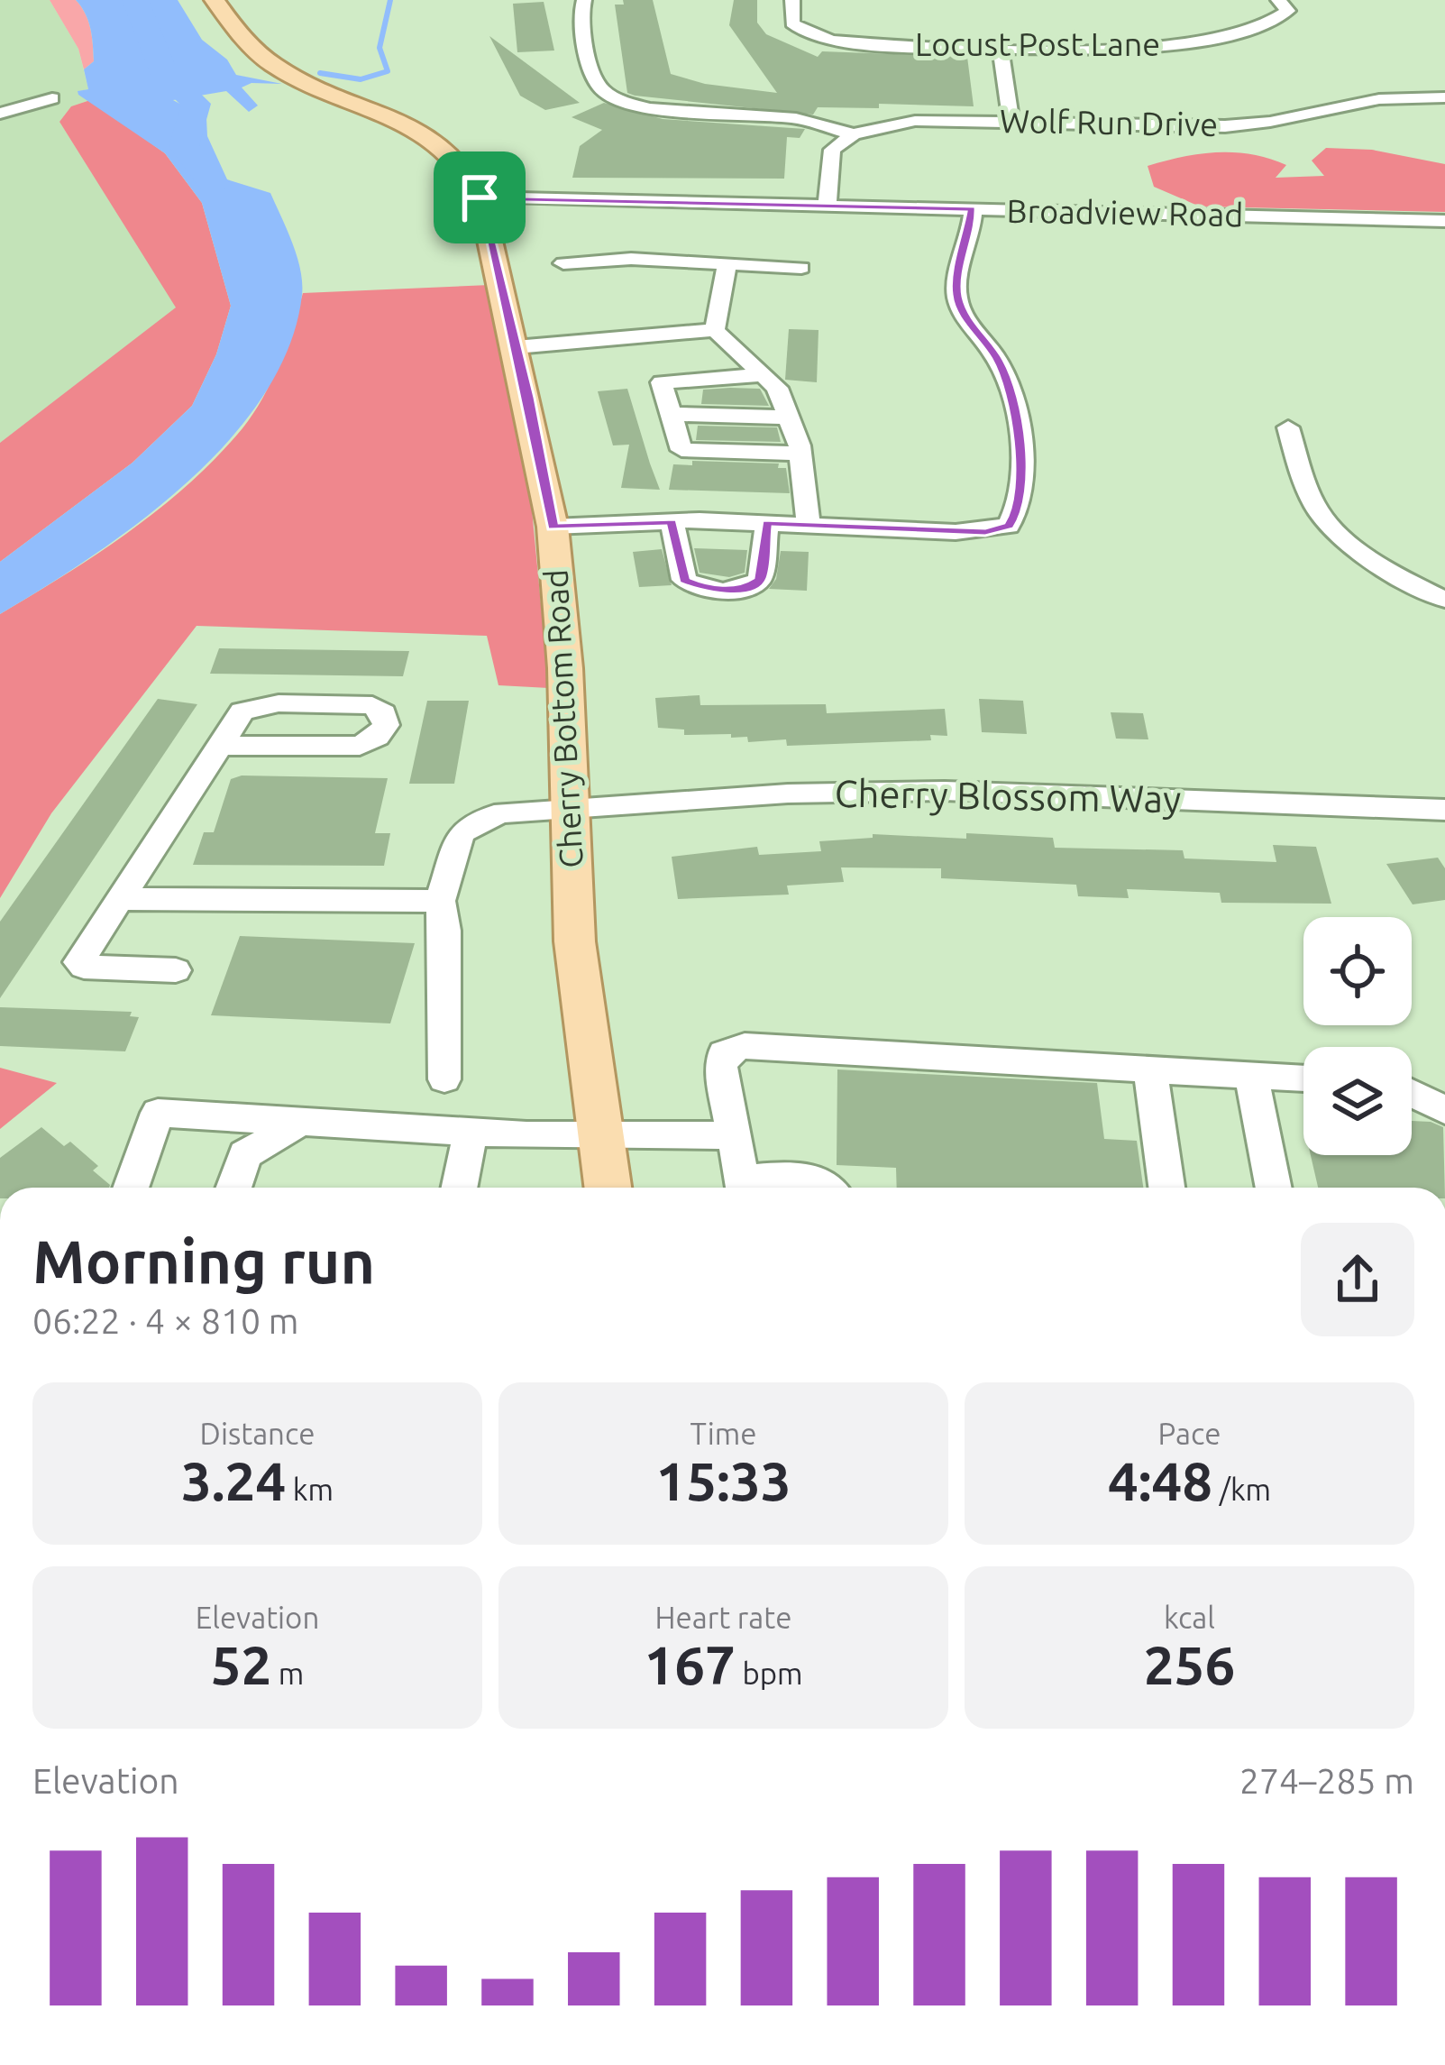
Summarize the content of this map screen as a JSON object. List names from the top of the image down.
{
  "streets": {
    "main road": ["Cherry Bottom Road"],
    "street": [
      "Locust Post Lane",
      "Wolf Run Drive",
      "Broadview Road",
      "Cherry Blossom Way"
    ]
  },
  "crossings": [
    ["Broadview Road", "Cherry Bottom Road"],
    ["Cherry Bottom Road", "Cherry Blossom Way"]
  ],
  "page": {
    "heading": ["Morning run", "06:22 · 4 × 810 m"],
    "stats": [
      ["Distance", "3.24 km"],
      ["Time", "15:33"],
      ["Pace", "4:48 /km"],
      ["Elevation", "52 m"],
      ["Heart rate", "167 bpm"],
      ["kcal", "256"]
    ],
    "chart": ["Elevation", "274–285 m"]
  }
}
